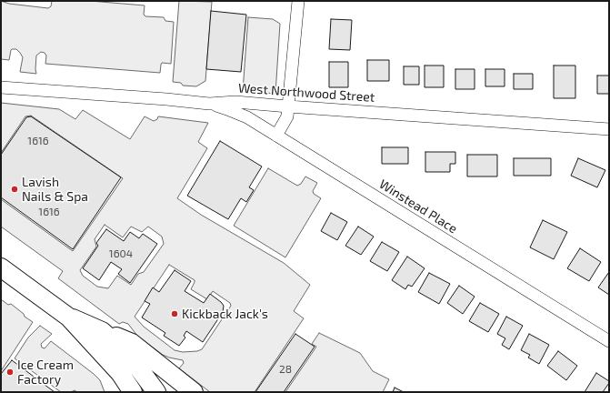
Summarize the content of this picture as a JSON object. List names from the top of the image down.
{
  "streets": {
    "street": ["West Northwood Street", "Winstead Place"]
  },
  "crossings": [
    ["West Northwood Street", "Winstead Place"]
  ],
  "places": ["Lavish Nails & Spa", "Kickback Jack's", "Ice Cream Factory"],
  "house_numbers": [
    "1616",
    "1616",
    "1604",
    "28"
  ]
}
